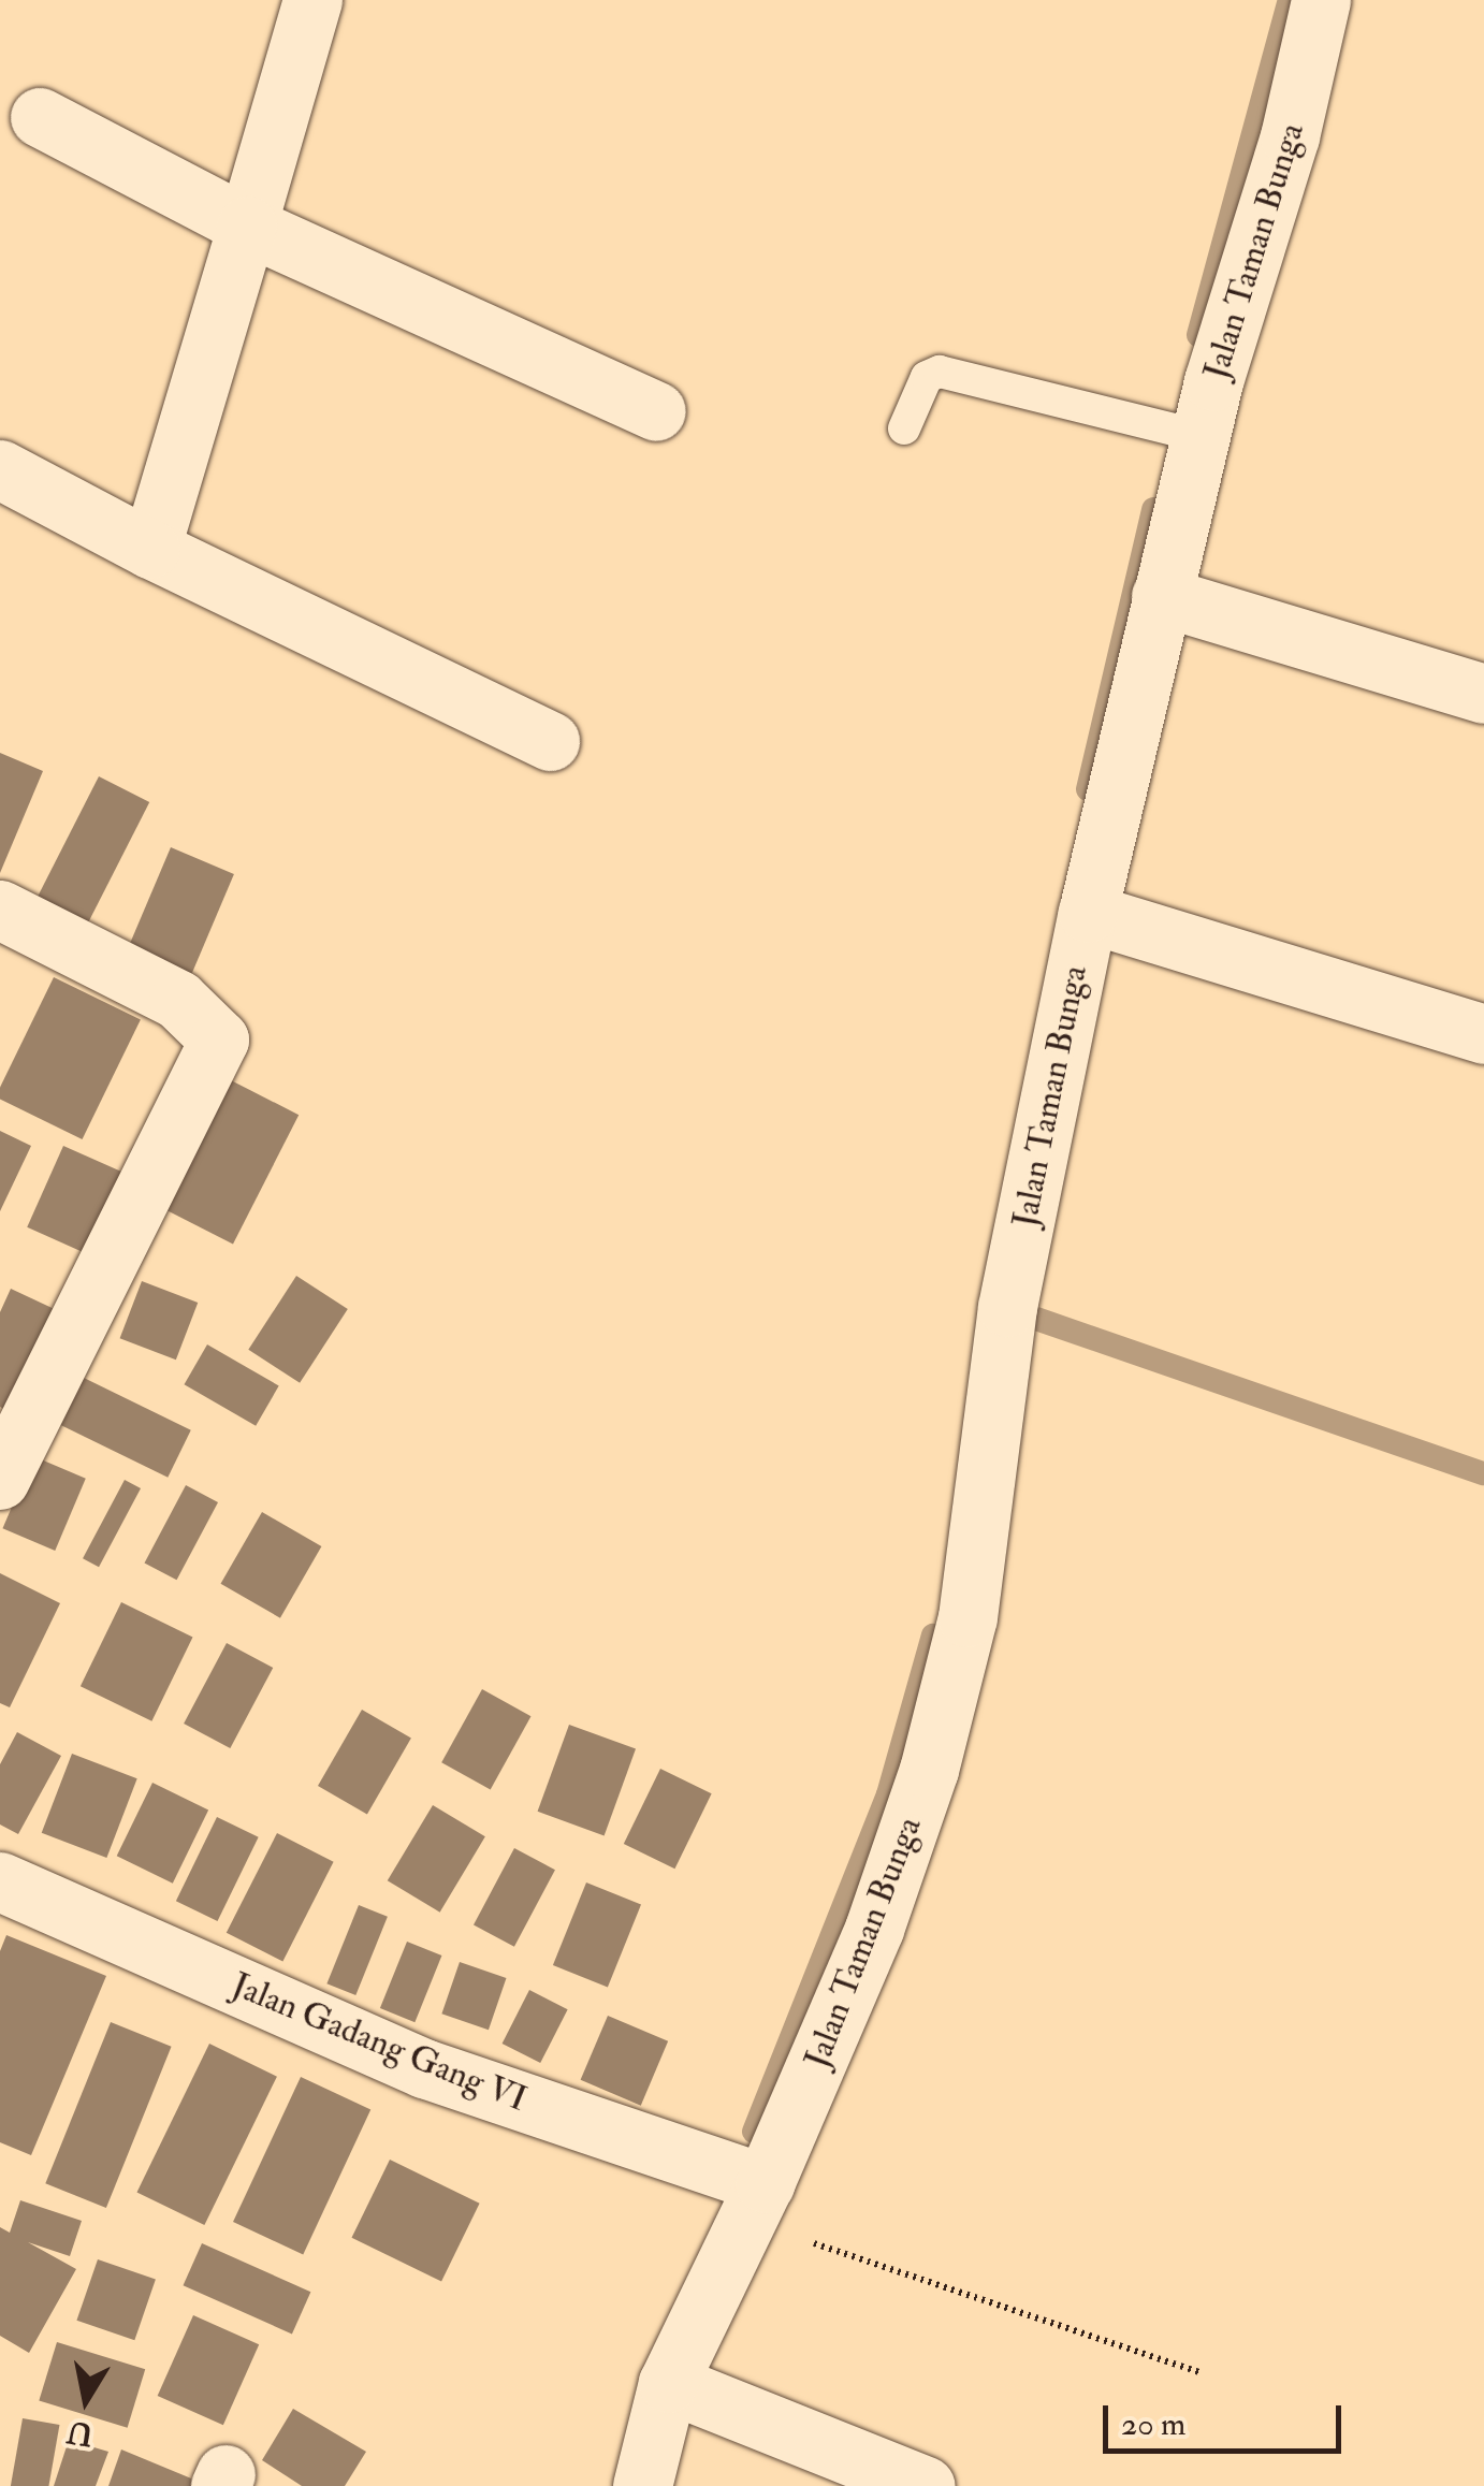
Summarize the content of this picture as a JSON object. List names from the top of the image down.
{
  "streets": {
    "street": ["Jalan Taman Bunga", "Jalan Gadang Gang VI"]
  },
  "crossings": [
    ["Jalan Taman Bunga", "Jalan Gadang Gang VI"]
  ],
  "scale_bar": "20 m",
  "north": "bottom"
}
